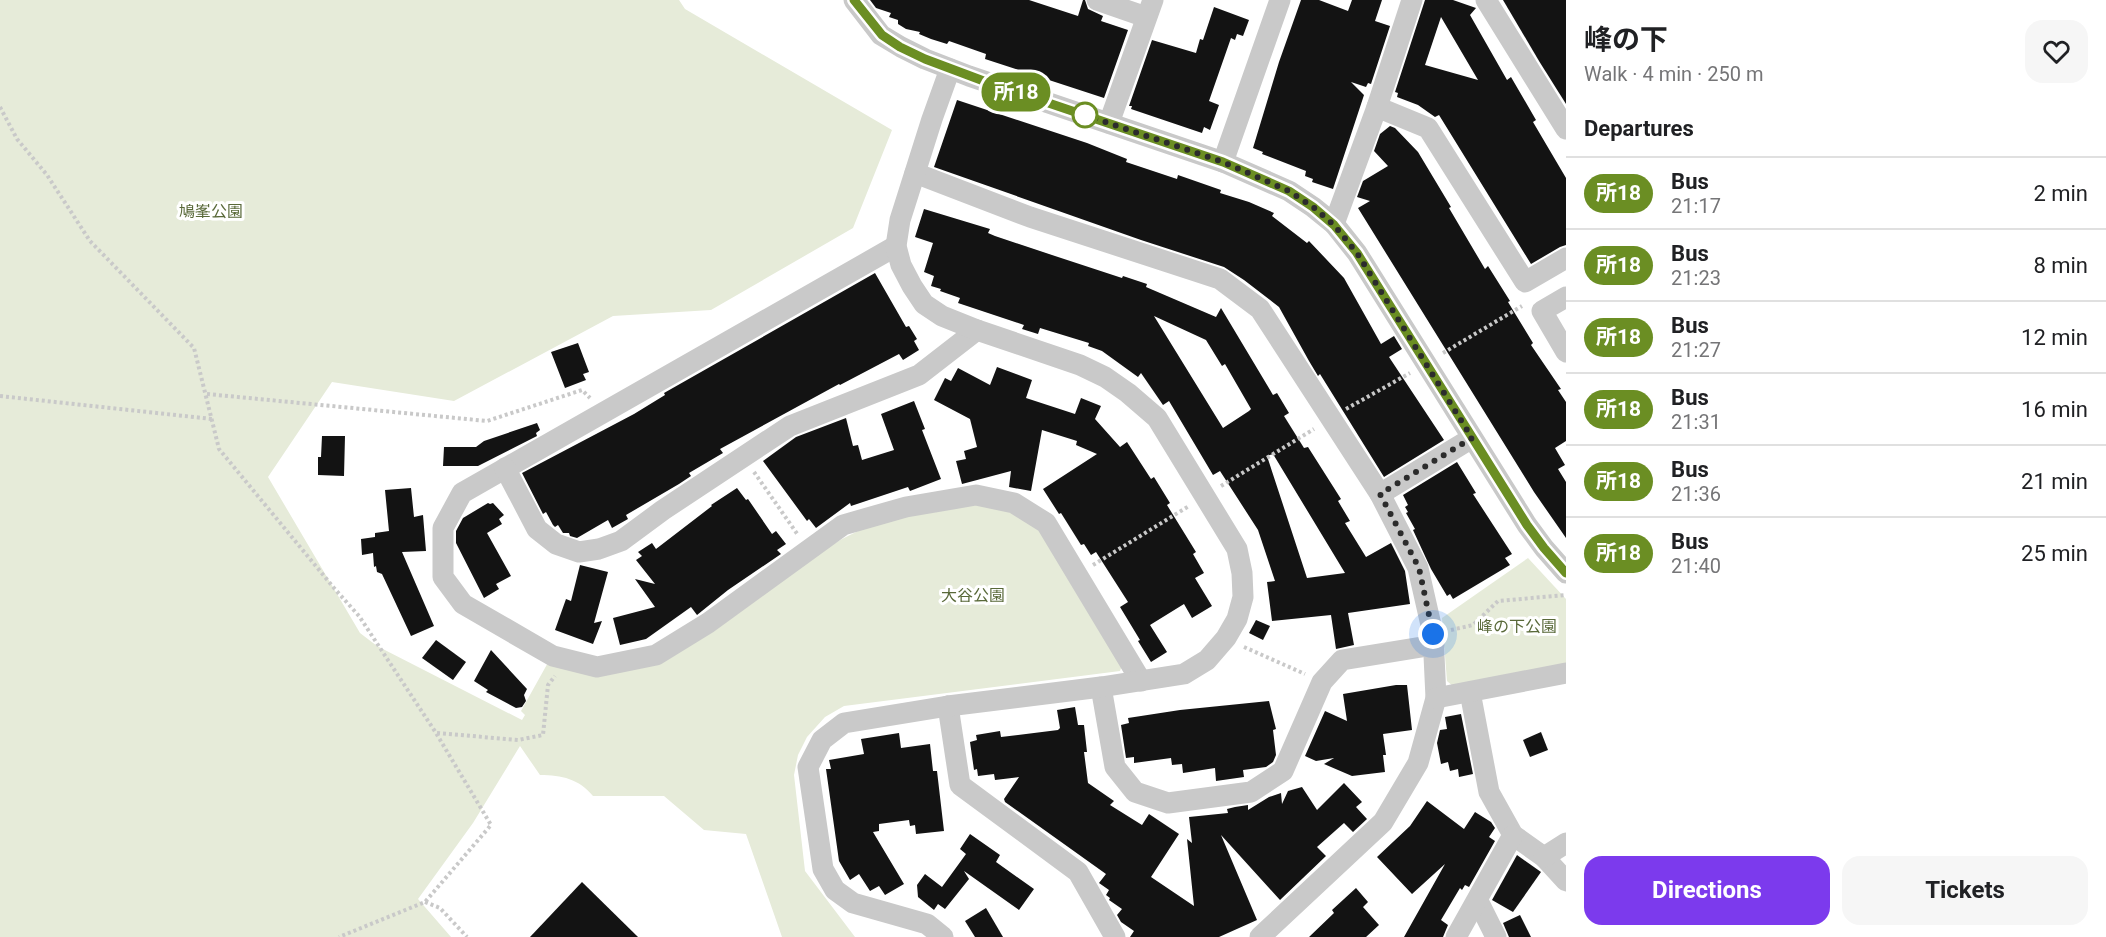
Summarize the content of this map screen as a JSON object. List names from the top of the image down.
{
  "parks": ["鳩峯公園", "大谷公園", "峰の下公園"],
  "lines": ["bus line 所18"],
  "page": {
    "on_map": "所18",
    "heading": [
      ["峰の下", "Walk · 4 min · 250 m"],
      "Departures"
    ],
    "list": [
      {
        "mark": "所18",
        "name": "Bus",
        "note": "21:17",
        "value": "2 min"
      },
      {
        "mark": "所18",
        "name": "Bus",
        "note": "21:23",
        "value": "8 min"
      },
      {
        "mark": "所18",
        "name": "Bus",
        "note": "21:27",
        "value": "12 min"
      },
      {
        "mark": "所18",
        "name": "Bus",
        "note": "21:31",
        "value": "16 min"
      },
      {
        "mark": "所18",
        "name": "Bus",
        "note": "21:36",
        "value": "21 min"
      },
      {
        "mark": "所18",
        "name": "Bus",
        "note": "21:40",
        "value": "25 min"
      }
    ],
    "buttons": ["Directions", "Tickets"]
  }
}
